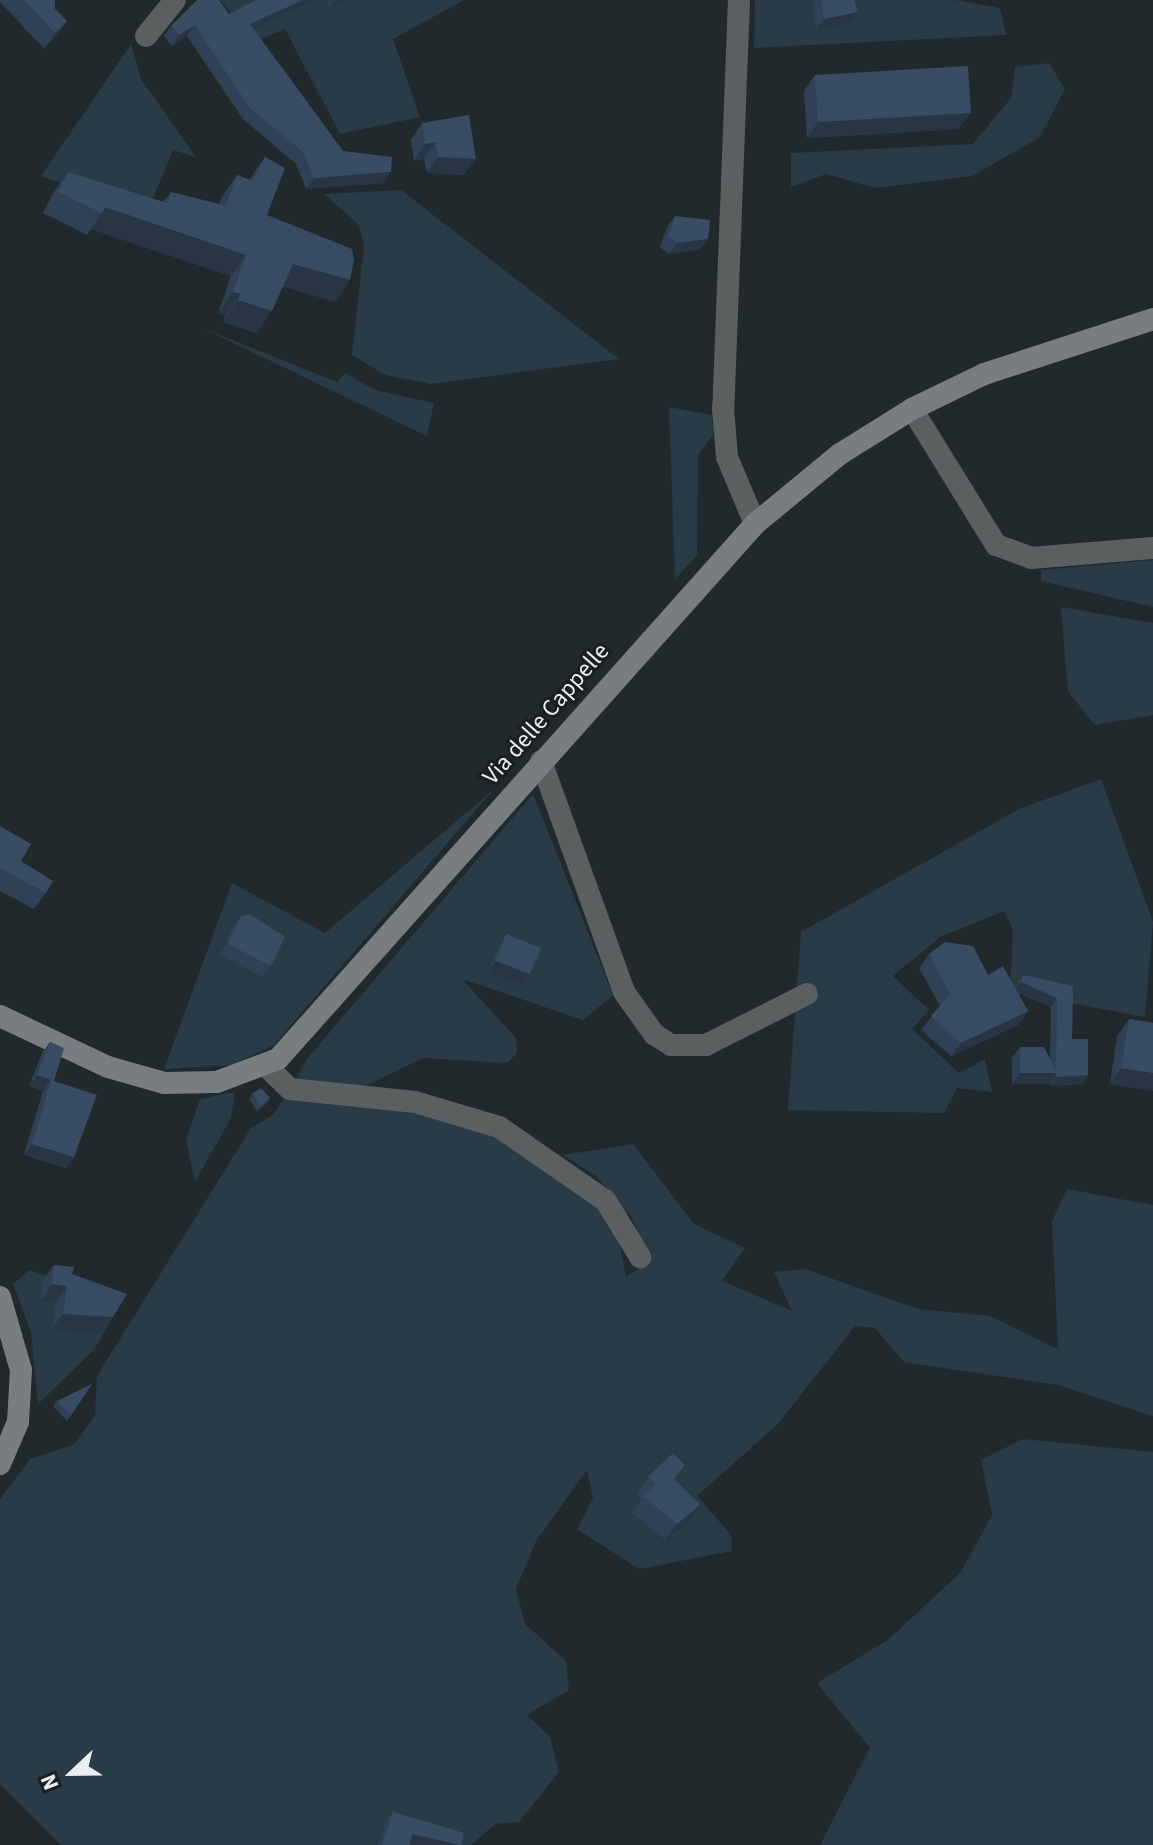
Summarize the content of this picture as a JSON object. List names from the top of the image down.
{
  "streets": {
    "main road": ["Via delle Cappelle"]
  },
  "north": "left"
}
